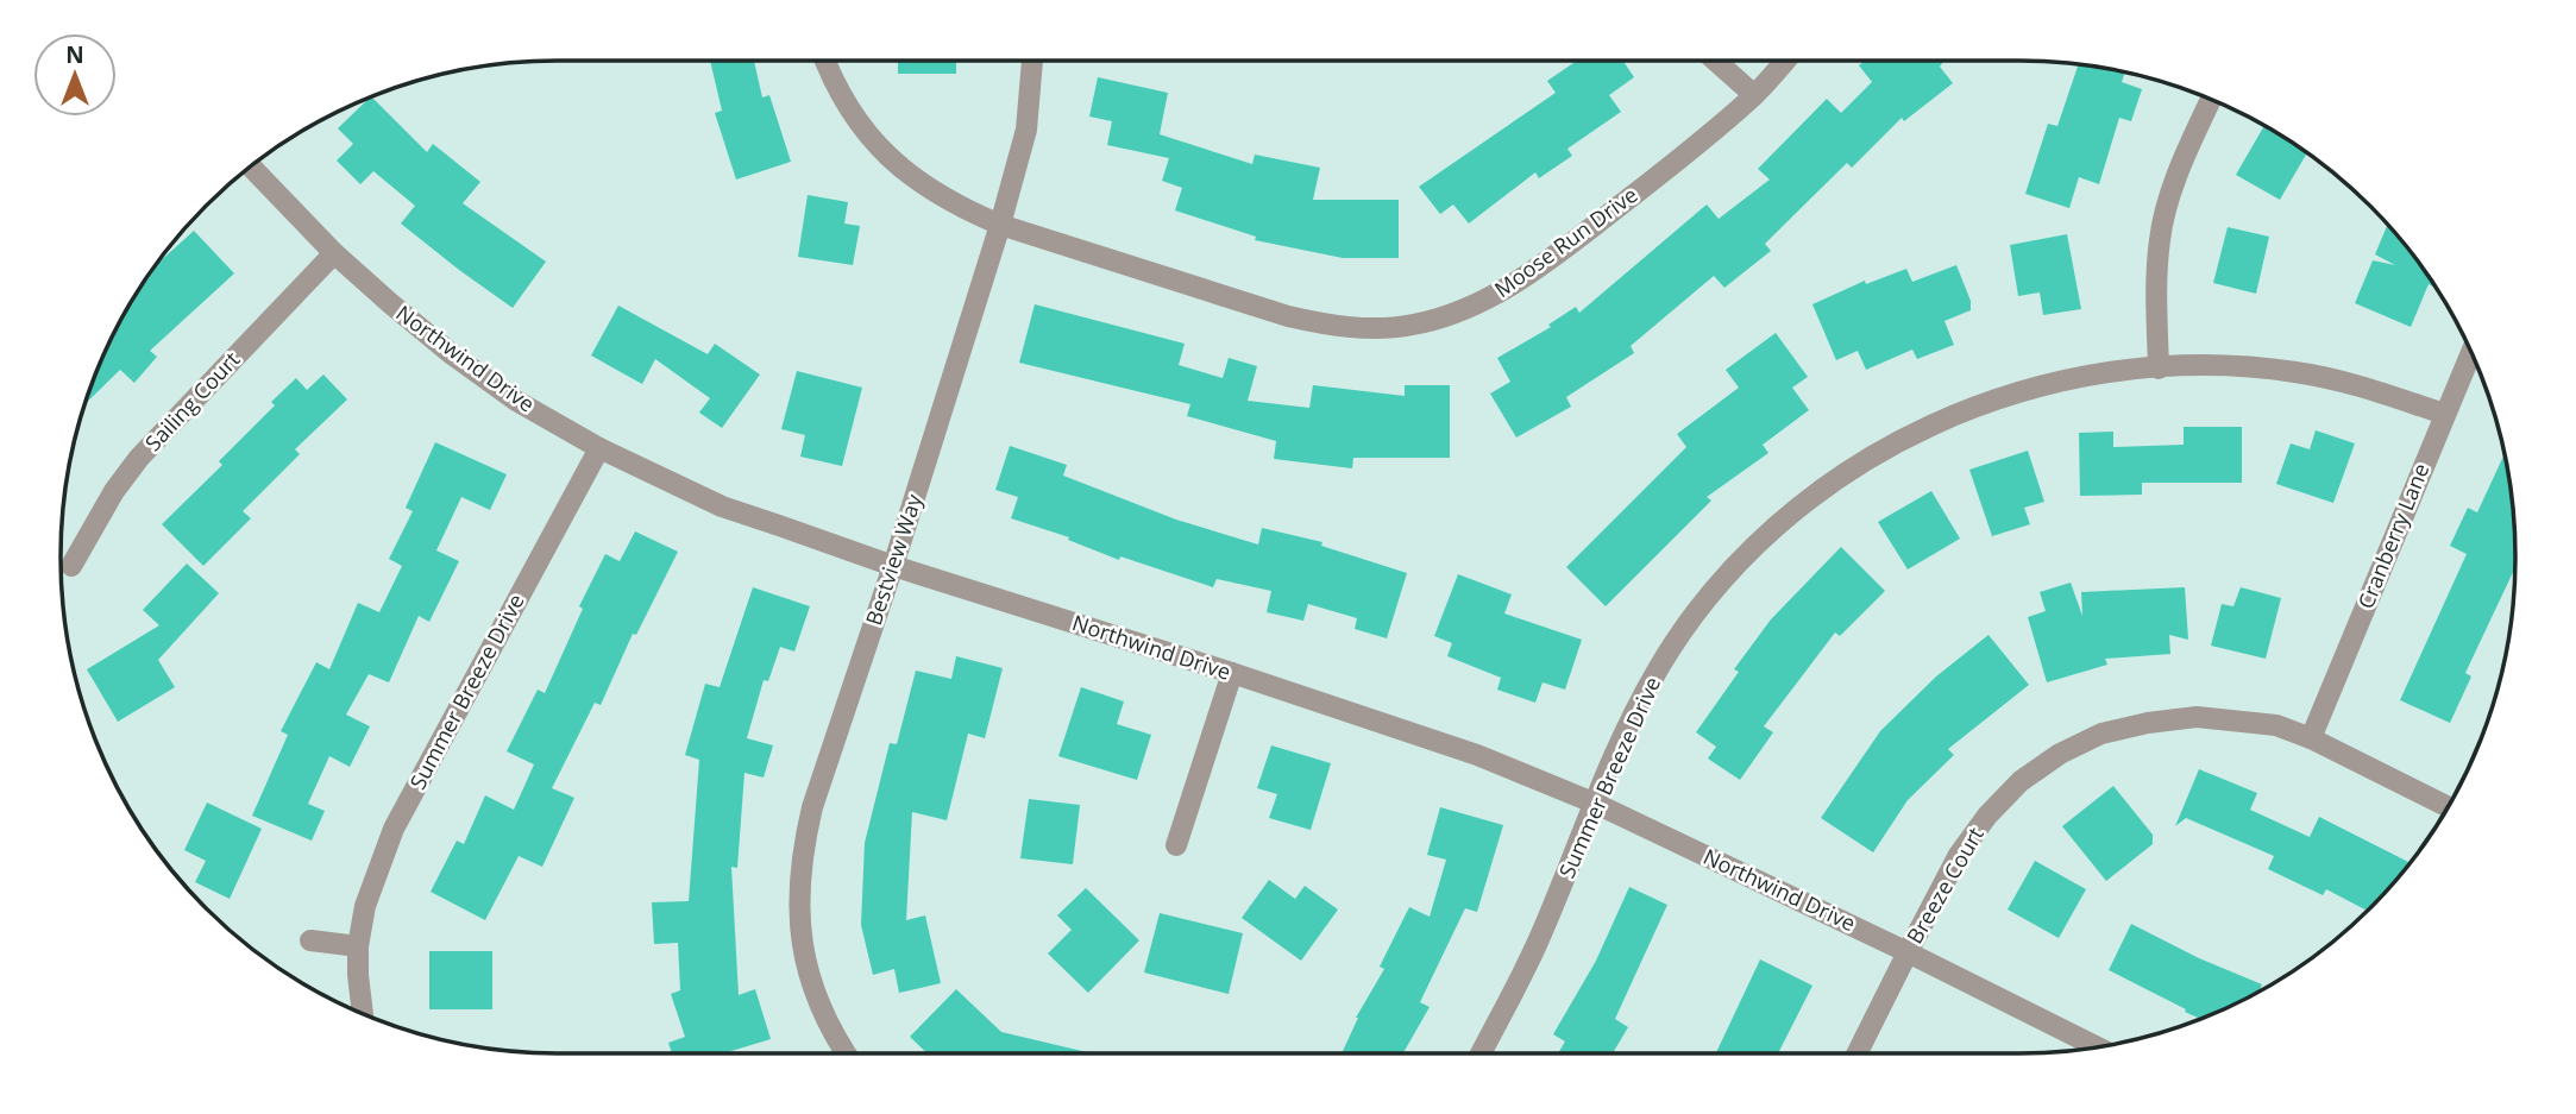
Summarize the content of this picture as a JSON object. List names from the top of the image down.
{
  "streets": {
    "street": [
      "Moose Run Drive",
      "Northwind Drive",
      "Sailing Court",
      "Cranberry Lane",
      "Bestview Way",
      "Summer Breeze Drive",
      "Breeze Court"
    ]
  },
  "crossings": [
    ["Moose Run Drive", "Bestview Way"],
    ["Northwind Drive", "Sailing Court"],
    ["Northwind Drive", "Bestview Way"],
    ["Northwind Drive", "Summer Breeze Drive"],
    ["Northwind Drive", "Breeze Court"],
    ["Cranberry Lane", "Summer Breeze Drive"],
    ["Cranberry Lane", "Breeze Court"]
  ],
  "north": "top"
}
